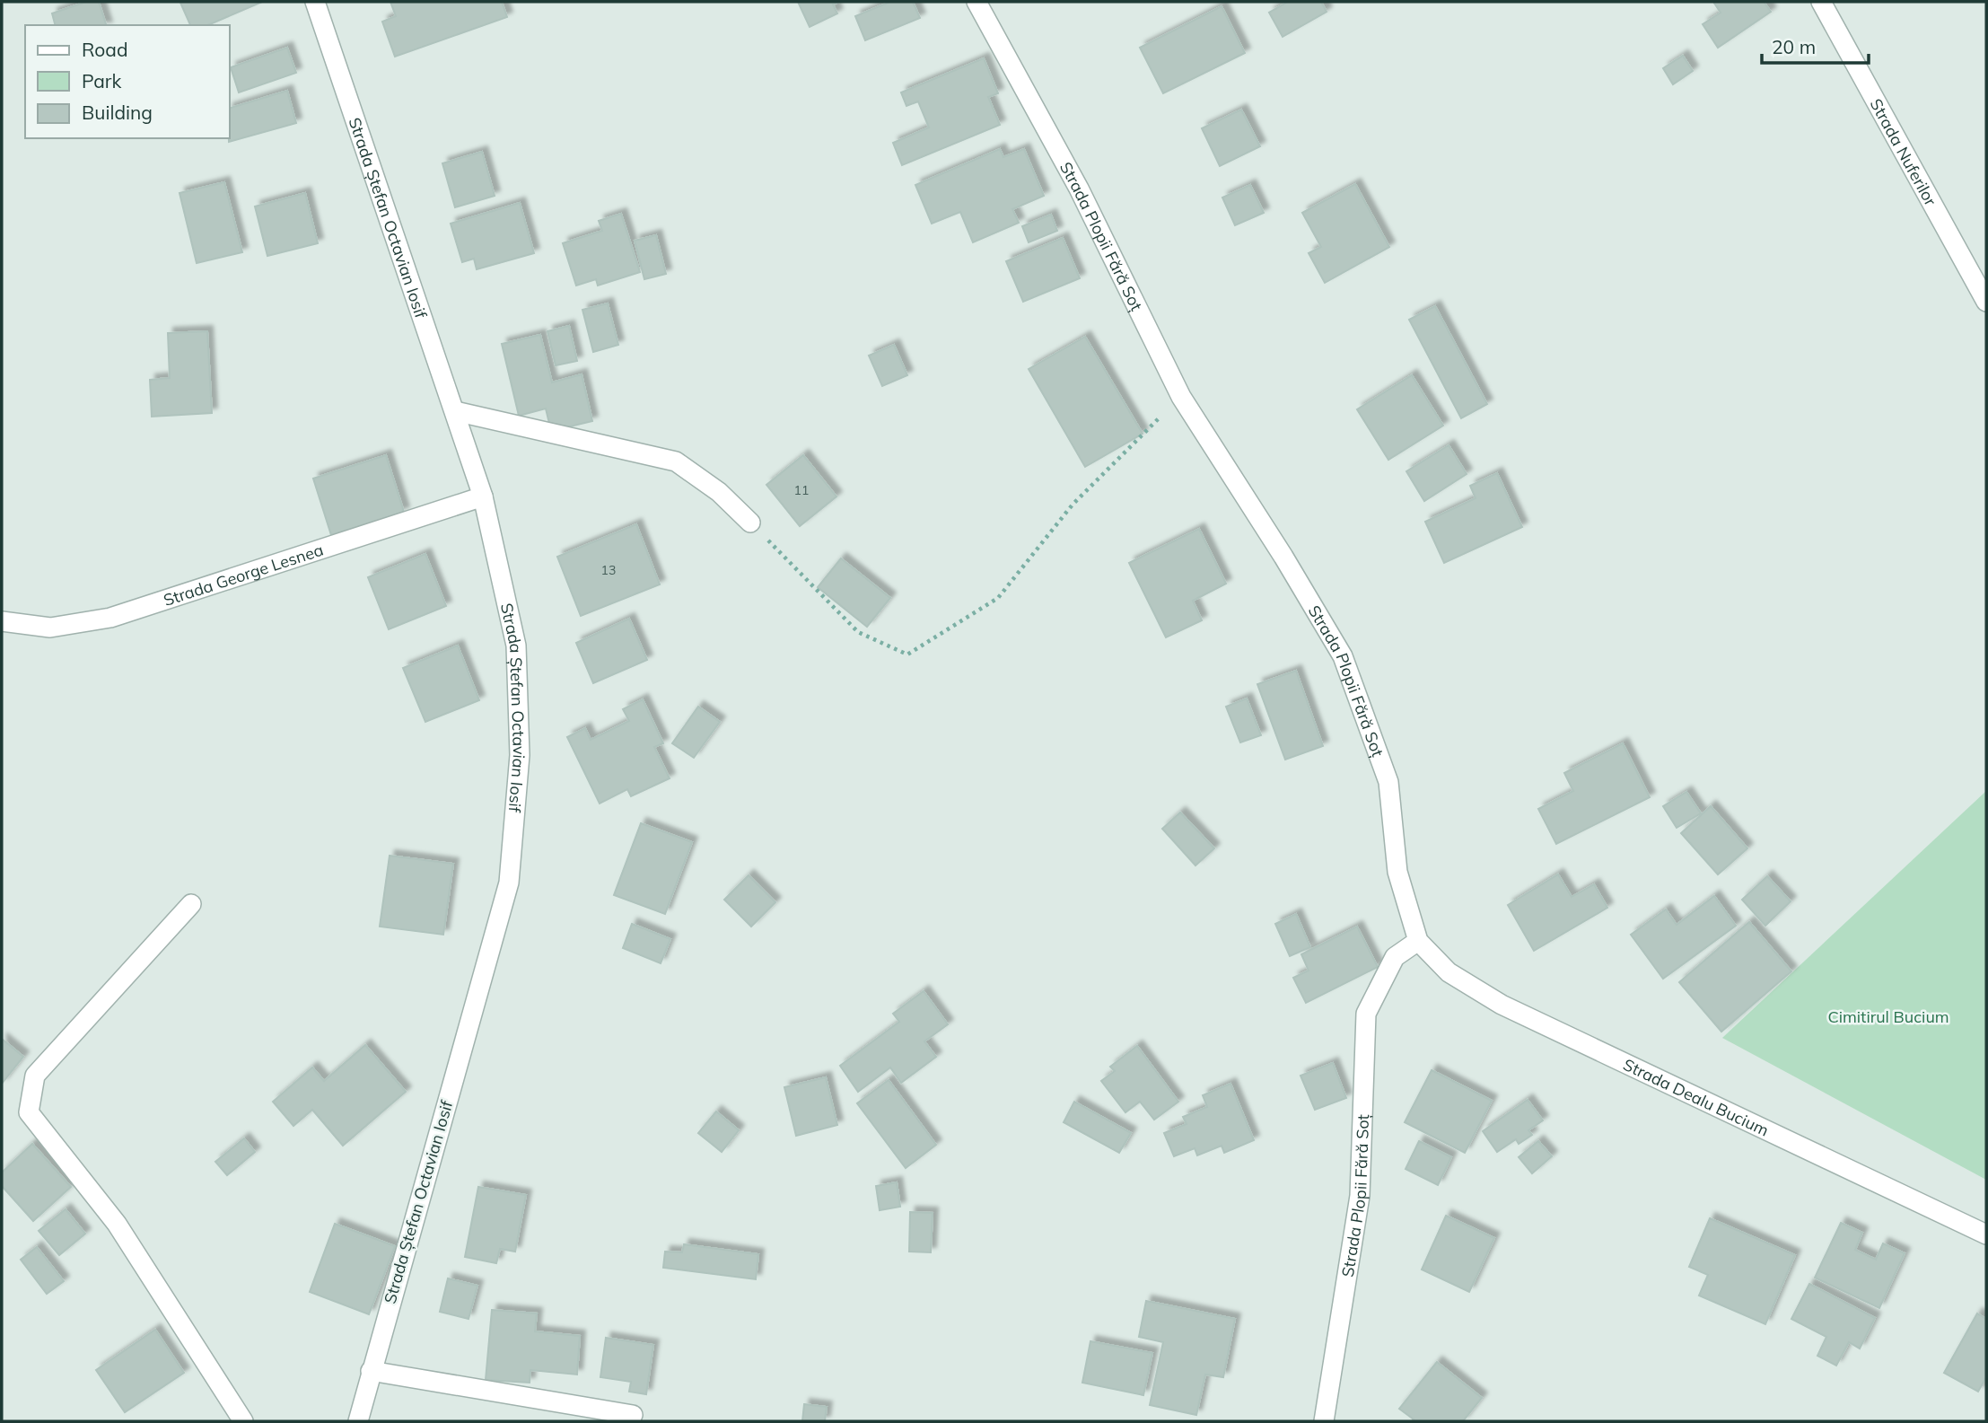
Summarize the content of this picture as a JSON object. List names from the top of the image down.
{
  "streets": {
    "street": [
      "Strada Nuferilor",
      "Strada Ștefan Octavian Iosif",
      "Strada Plopii Fără Soț",
      "Strada George Lesnea",
      "Strada Dealu Bucium"
    ]
  },
  "crossings": [
    ["Strada Ștefan Octavian Iosif", "Strada George Lesnea"],
    ["Strada Plopii Fără Soț", "Strada Dealu Bucium"]
  ],
  "parks": ["Cimitirul Bucium"],
  "house_numbers": ["11", "13"],
  "legend": ["Road", "Park", "Building"],
  "scale_bar": "20 m"
}
